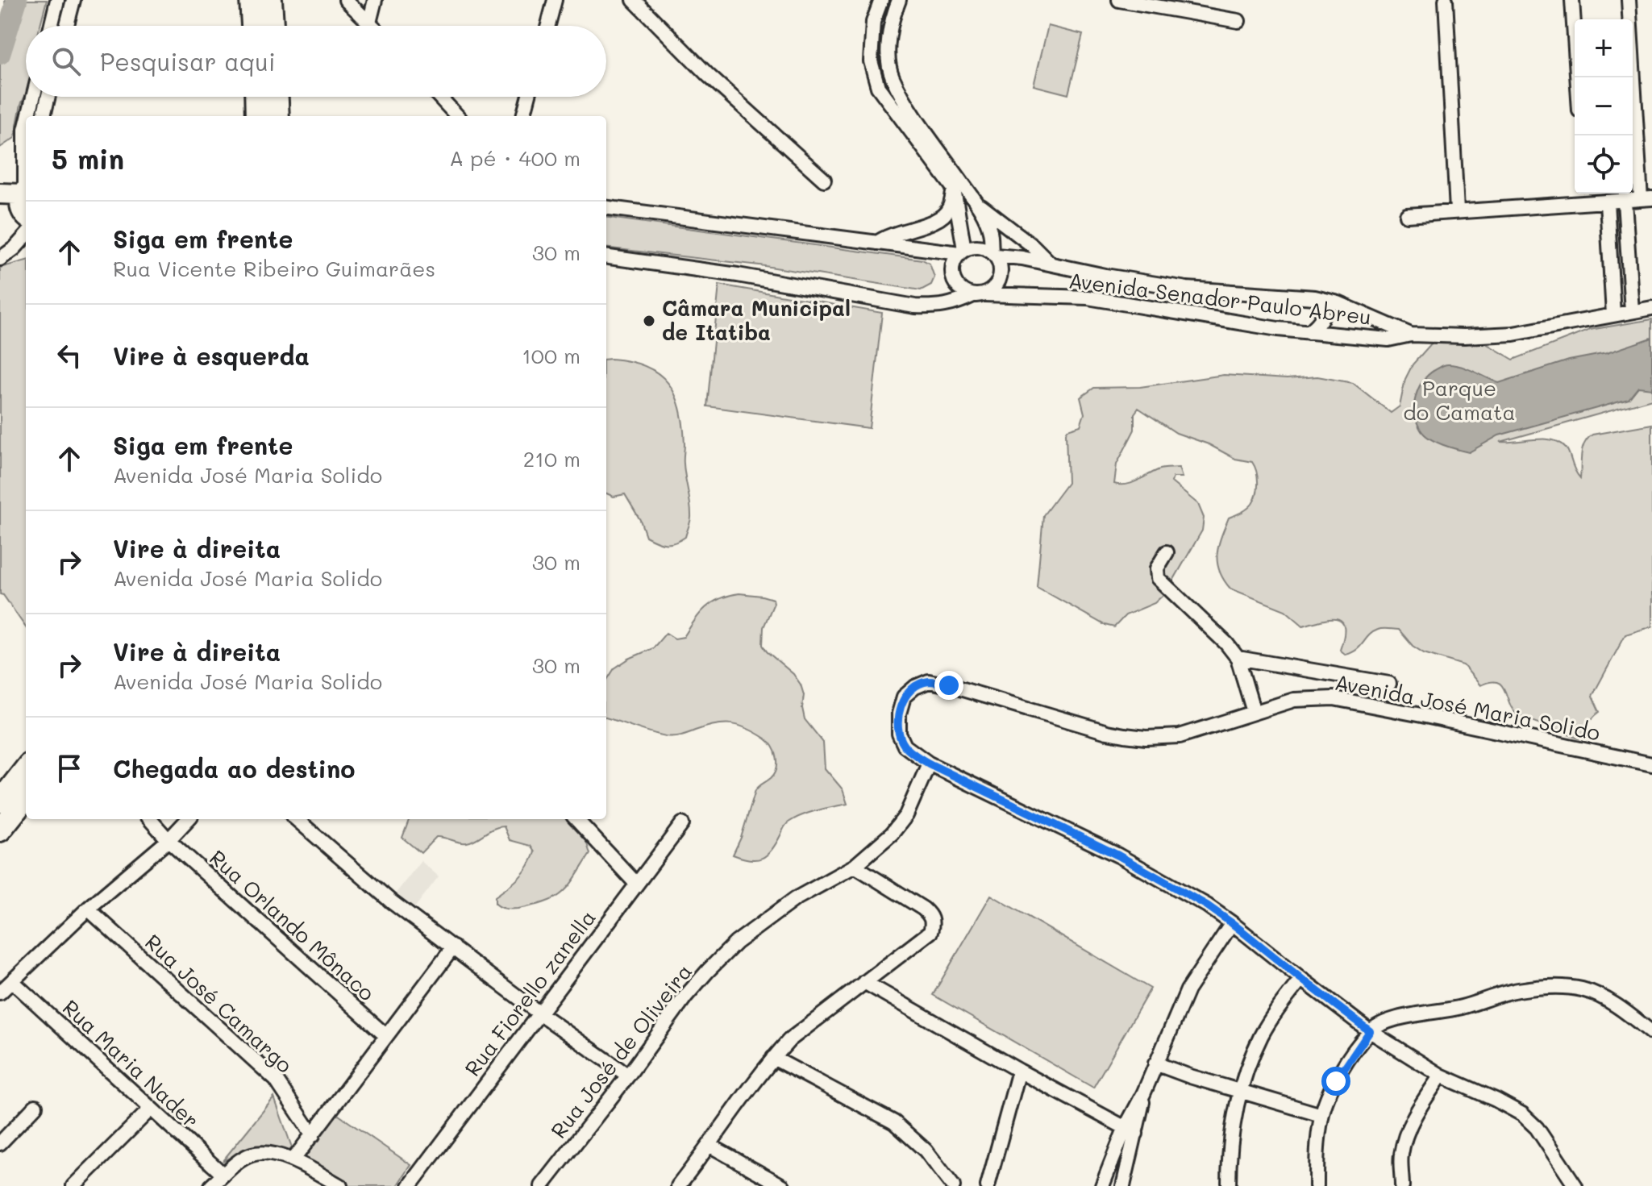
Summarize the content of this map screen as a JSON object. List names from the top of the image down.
{
  "streets": {
    "street": [
      "Avenida Senador Paulo Abreu",
      "Avenida José Maria Solido",
      "Rua Orlando Mônaco",
      "Rua Fiorello zanella",
      "Rua José Camargo",
      "Rua José de Oliveira",
      "Rua Maria Nader"
    ]
  },
  "crossings": [
    ["Avenida José Maria Solido", "Rua José de Oliveira"]
  ],
  "parks": ["Parque do Camata"],
  "places": ["Câmara Municipal de Itatiba"],
  "page": {
    "map_buttons": ["+", "−"],
    "search": "Pesquisar aqui",
    "heading": ["5 min", "A pé · 400 m"],
    "list": [
      ["Siga em frente", "Rua Vicente Ribeiro Guimarães", "30 m"],
      ["Vire à esquerda", "100 m"],
      ["Siga em frente", "Avenida José Maria Solido", "210 m"],
      ["Vire à direita", "Avenida José Maria Solido", "30 m"],
      ["Vire à direita", "Avenida José Maria Solido", "30 m"],
      "Chegada ao destino"
    ]
  }
}
